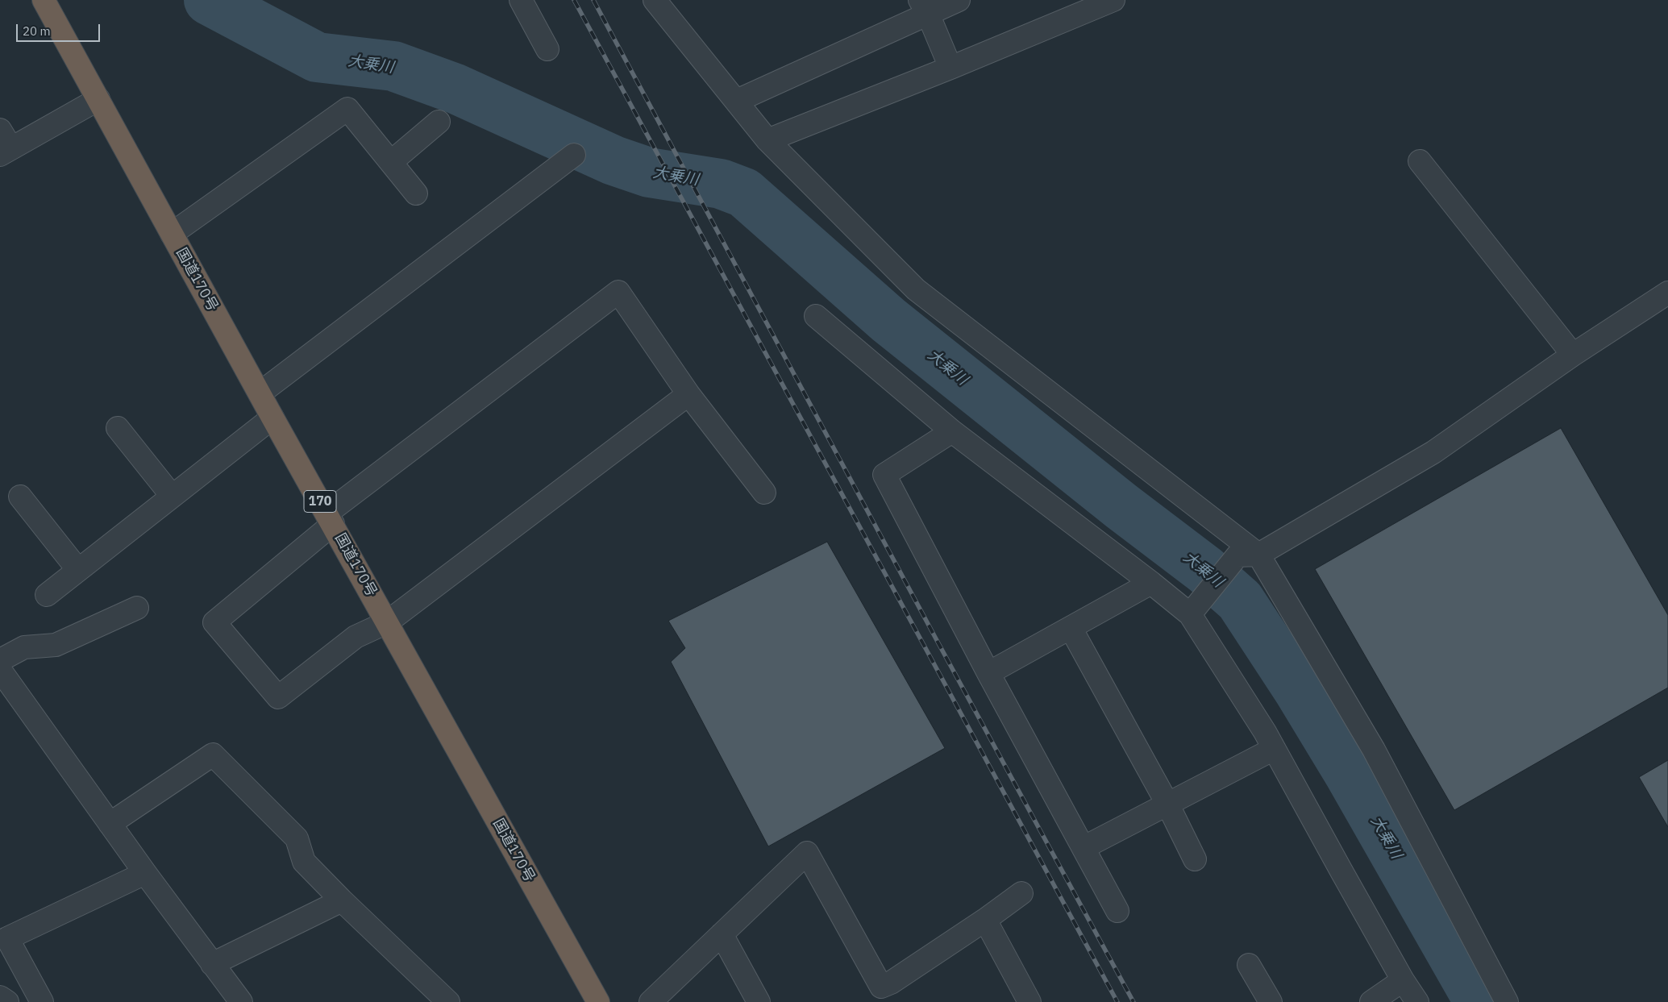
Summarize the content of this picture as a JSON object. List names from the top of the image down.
{
  "streets": {
    "highway": ["国道170号", "170"]
  },
  "water": ["大乗川"],
  "scale_bar": "20 m"
}
